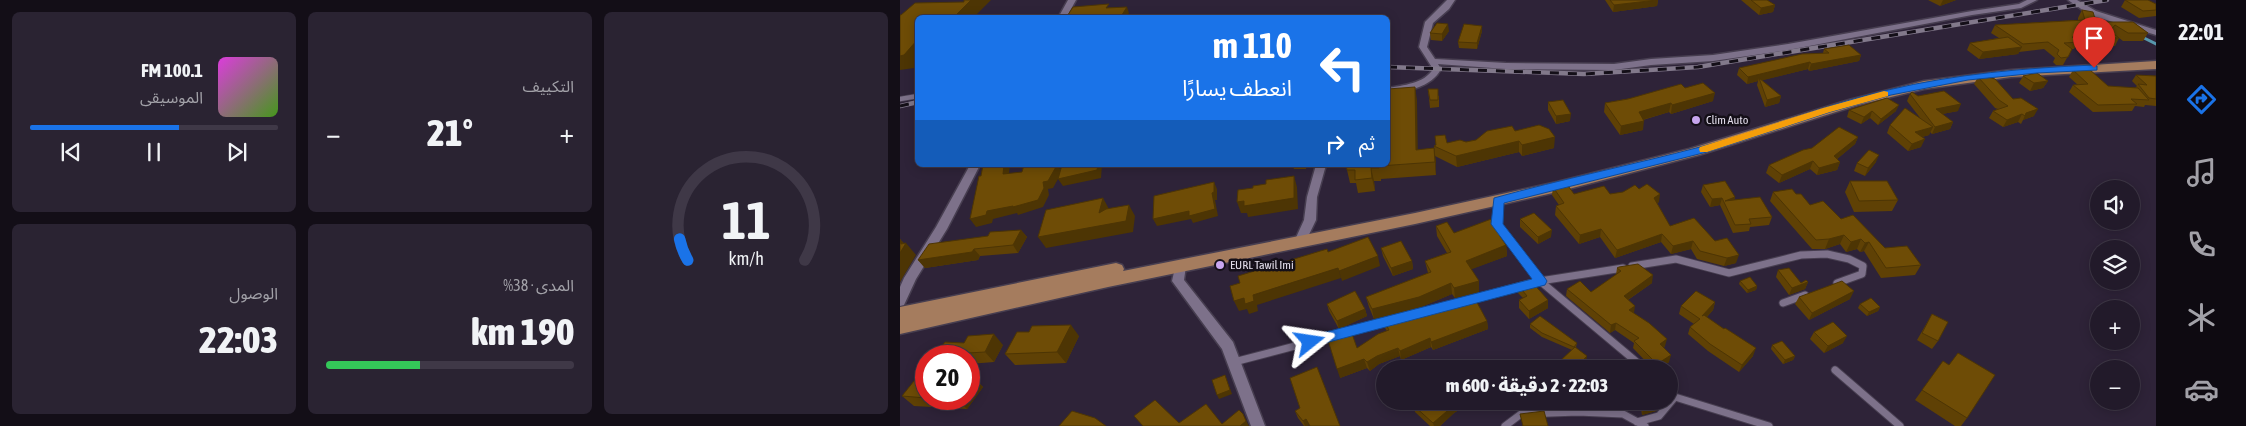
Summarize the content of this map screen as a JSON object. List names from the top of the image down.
{
  "places": ["Clim Auto", "EURL Tawil Imi"],
  "page": {
    "tabs": "22:01",
    "tile": [
      "التكييف",
      ["المدى · 38%", "190 km"],
      ["الوصول", "22:03"]
    ],
    "turn": ["110 m", "انعطف يسارًا"],
    "song": ["100.1 FM", "الموسيقى"],
    "heat": ["−", "21°", "+"],
    "then": "ثم",
    "map_buttons": ["+", "−"],
    "limit": "20",
    "trip": "22:03 · 2 دقيقة · 600 m",
    "gauge": ["11", "km/h"]
  }
}
